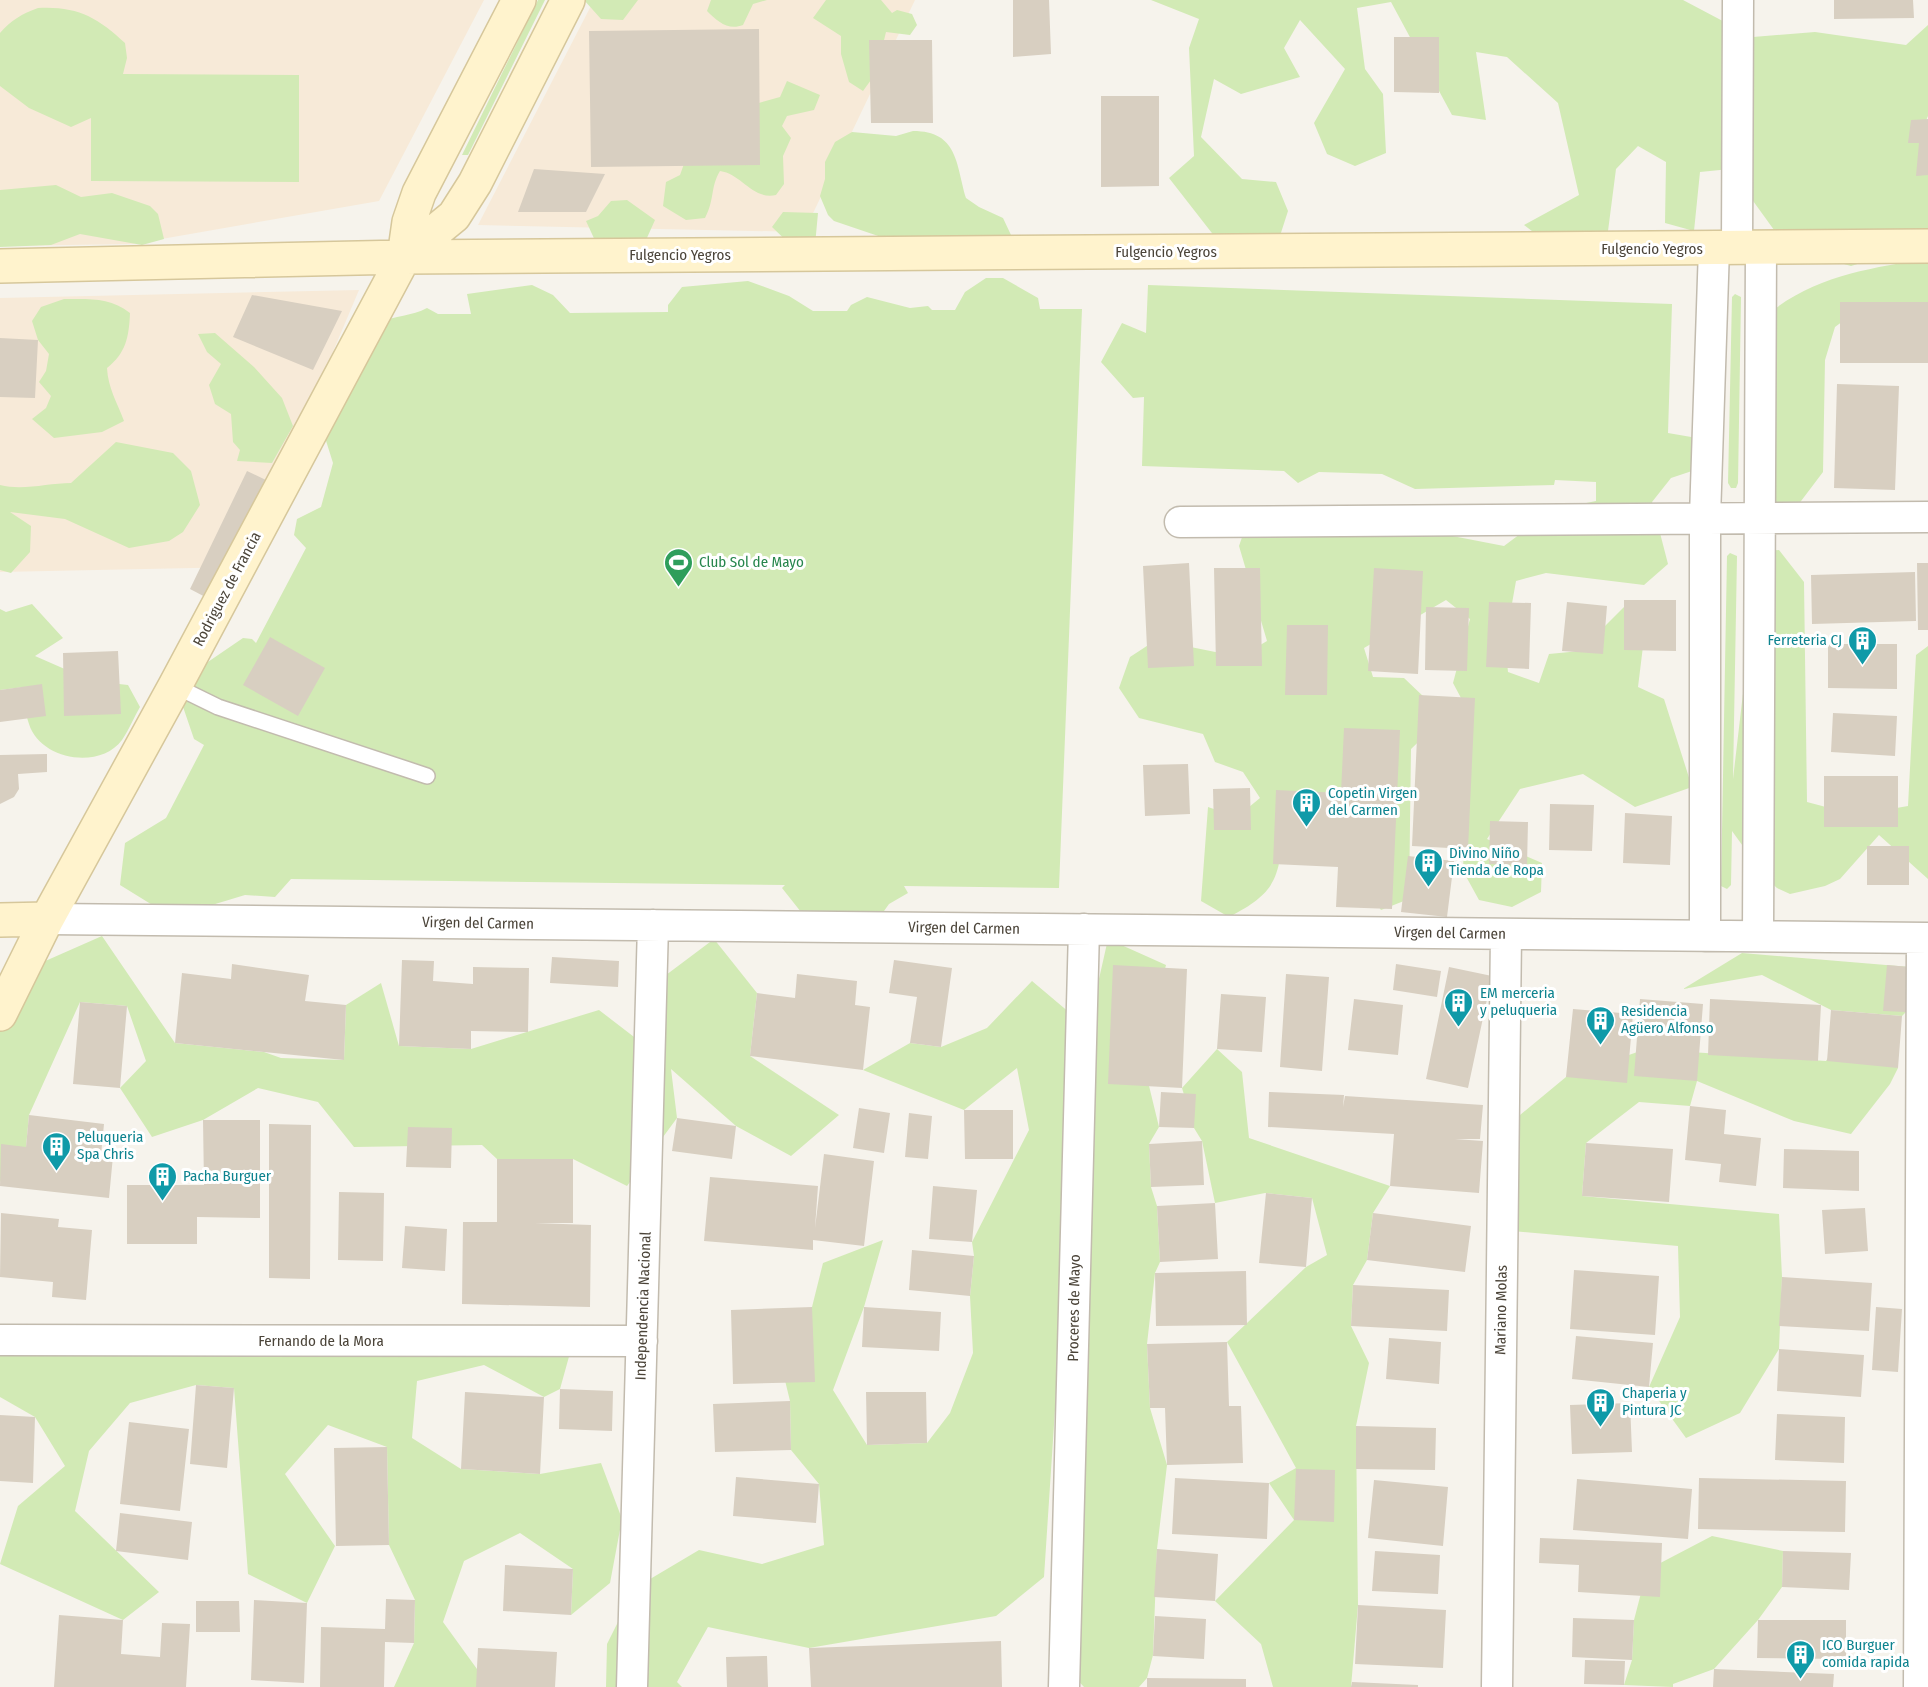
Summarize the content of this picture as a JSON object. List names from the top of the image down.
{
  "streets": {
    "main road": ["Fulgencio Yegros", "Rodriguez de Francia", "Virgen del Carmen"],
    "street": [
      "Independencia Nacional",
      "Proceres de Mayo",
      "Mariano Molas",
      "Fernando de la Mora"
    ]
  },
  "crossings": [
    ["Fulgencio Yegros", "Rodriguez de Francia"],
    ["Rodriguez de Francia", "Virgen del Carmen"],
    ["Virgen del Carmen", "Independencia Nacional"],
    ["Virgen del Carmen", "Proceres de Mayo"],
    ["Virgen del Carmen", "Mariano Molas"],
    ["Independencia Nacional", "Fernando de la Mora"]
  ],
  "places": {
    "sports": ["Club Sol de Mayo"],
    "building": [
      "Ferreteria CJ",
      "Copetin Virgen del Carmen",
      "Divino Niño Tienda de Ropa",
      "EM merceria y peluqueria",
      "Residencia Agüero Alfonso",
      "Peluqueria Spa Chris",
      "Pacha Burguer",
      "Chaperia y Pintura JC",
      "ICO Burguer comida rapida"
    ]
  }
}
